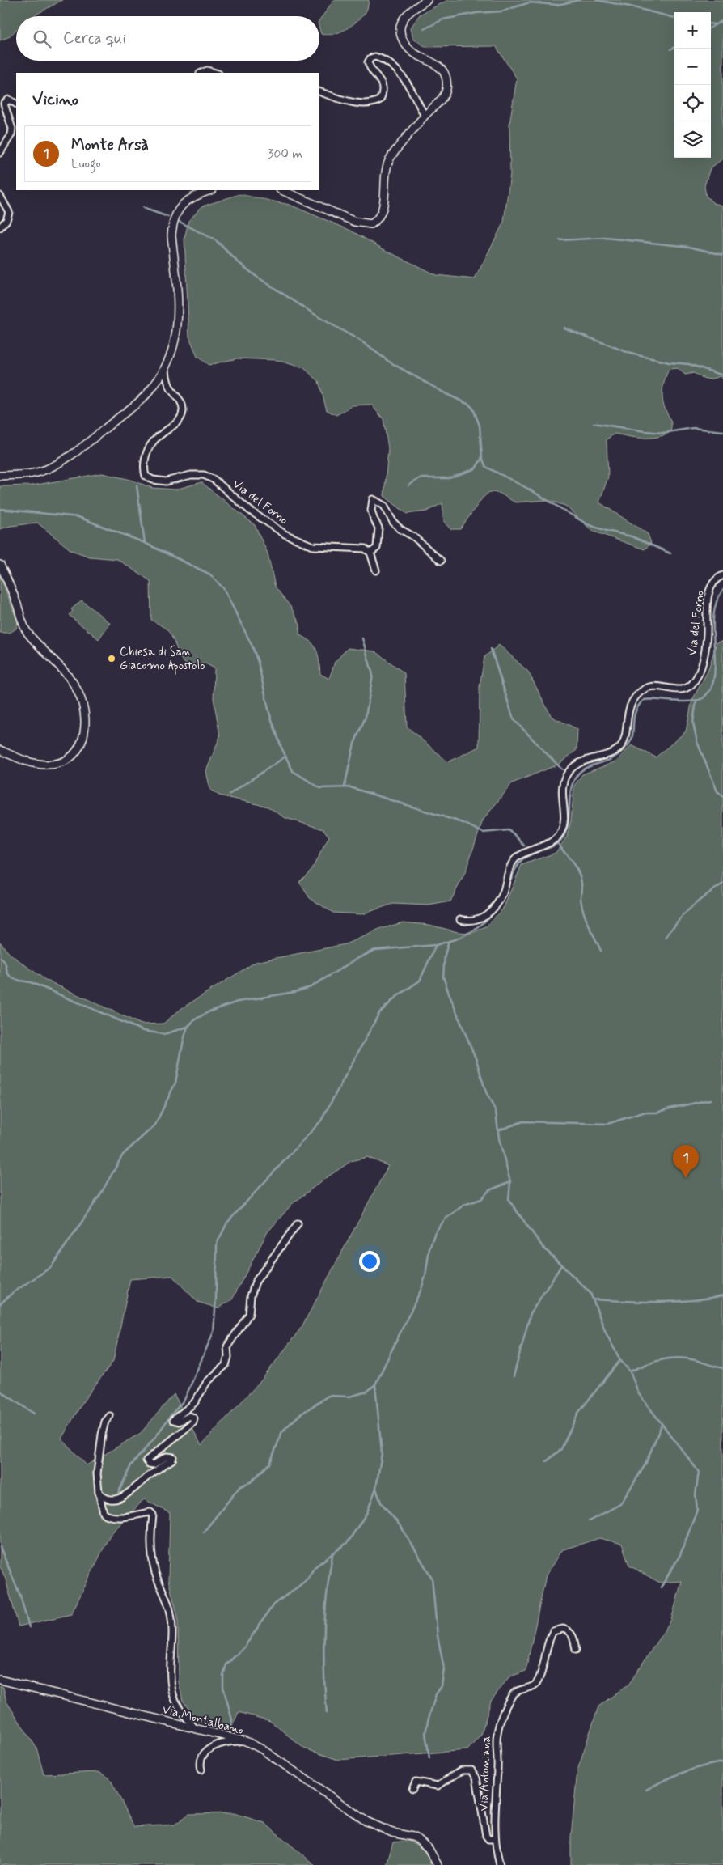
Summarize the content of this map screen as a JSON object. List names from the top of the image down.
{
  "streets": {
    "street": ["Via del Forno", "Via Montalbano", "Via Antoniana"]
  },
  "places": ["Chiesa di San Giacomo Apostolo"],
  "page": {
    "map_buttons": ["+", "−"],
    "search": "Cerca qui",
    "heading": "Vicino",
    "list": [
      {
        "mark": "1",
        "name": "Monte Arsà",
        "note": "Luogo",
        "value": "300 m"
      }
    ],
    "pins": "1"
  }
}
